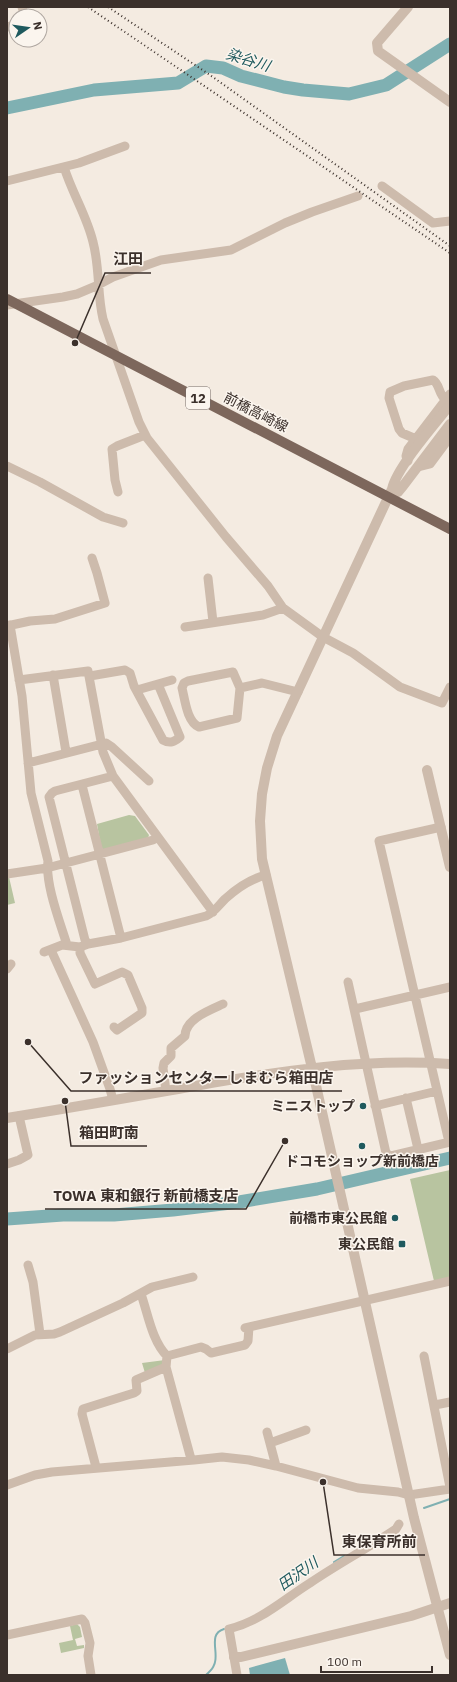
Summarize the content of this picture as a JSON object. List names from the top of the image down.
{
  "streets": {
    "main road": ["12", "前橋高崎線"]
  },
  "water": ["染谷川", "田沢川"],
  "places": {
    "other": [
      "江田",
      "ファッションセンターしまむら箱田店",
      "箱田町南",
      "ミニストップ",
      "TOWA 東和銀行 新前橋支店",
      "ドコモショップ新前橋店",
      "前橋市東公民館",
      "東保育所前"
    ],
    "transit": ["東公民館"]
  },
  "scale_bar": "100 m",
  "north": "right"
}
